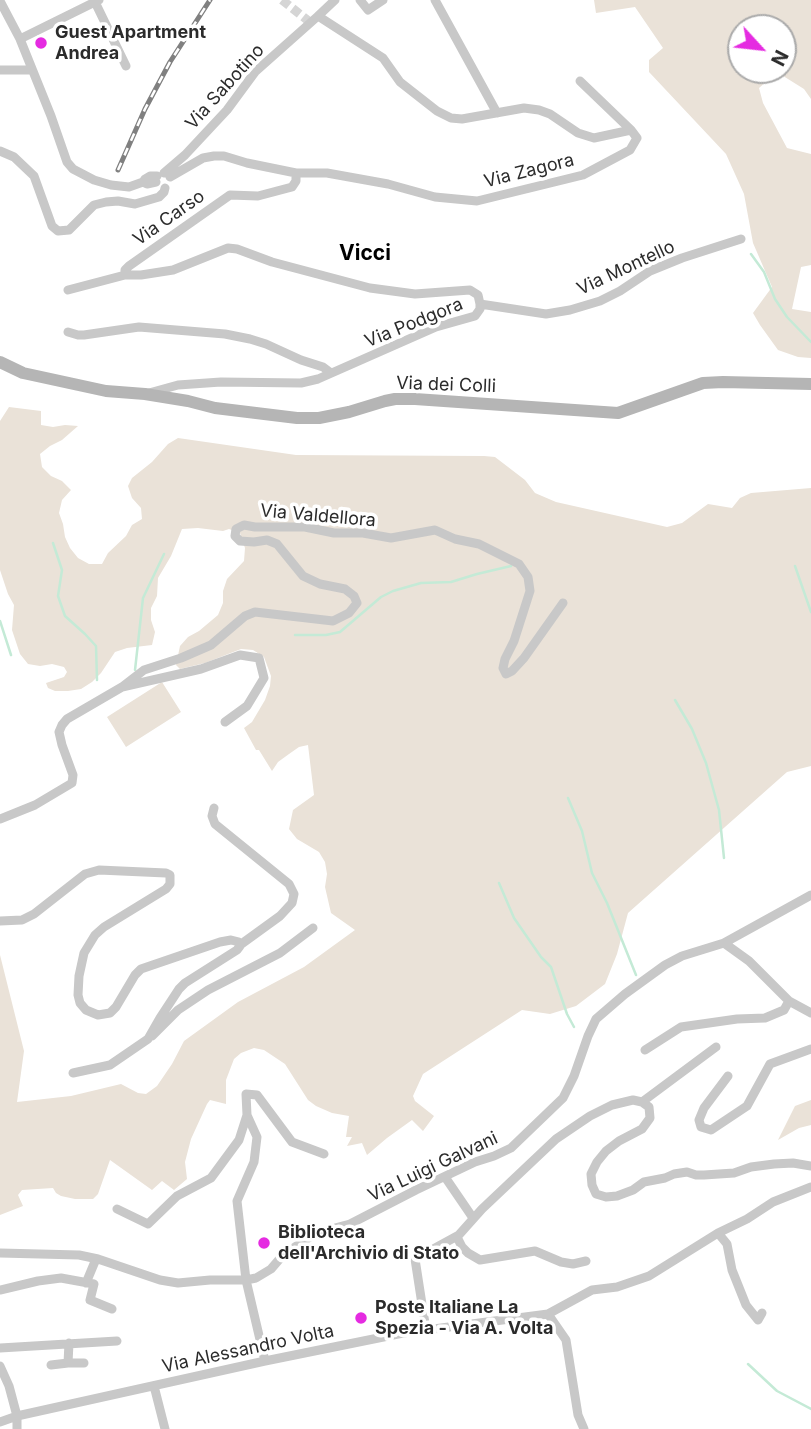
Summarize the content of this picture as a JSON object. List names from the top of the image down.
{
  "streets": {
    "street": [
      "Via Sabotino",
      "Via Zagora",
      "Via Carso",
      "Via Montello",
      "Via Podgora",
      "Via dei Colli",
      "Via Valdellora",
      "Via Luigi Galvani",
      "Via Alessandro Volta"
    ]
  },
  "crossings": [
    ["Via Sabotino", "Via Carso"],
    ["Via Zagora", "Via Carso"],
    ["Via Carso", "Via Podgora"],
    ["Via Montello", "Via Podgora"],
    ["Via Podgora", "Via dei Colli"]
  ],
  "districts": ["Vicci"],
  "places": ["Guest Apartment Andrea", "Biblioteca dell'Archivio di Stato", "Poste Italiane La Spezia - Via A. Volta"],
  "north": "bottom right"
}
